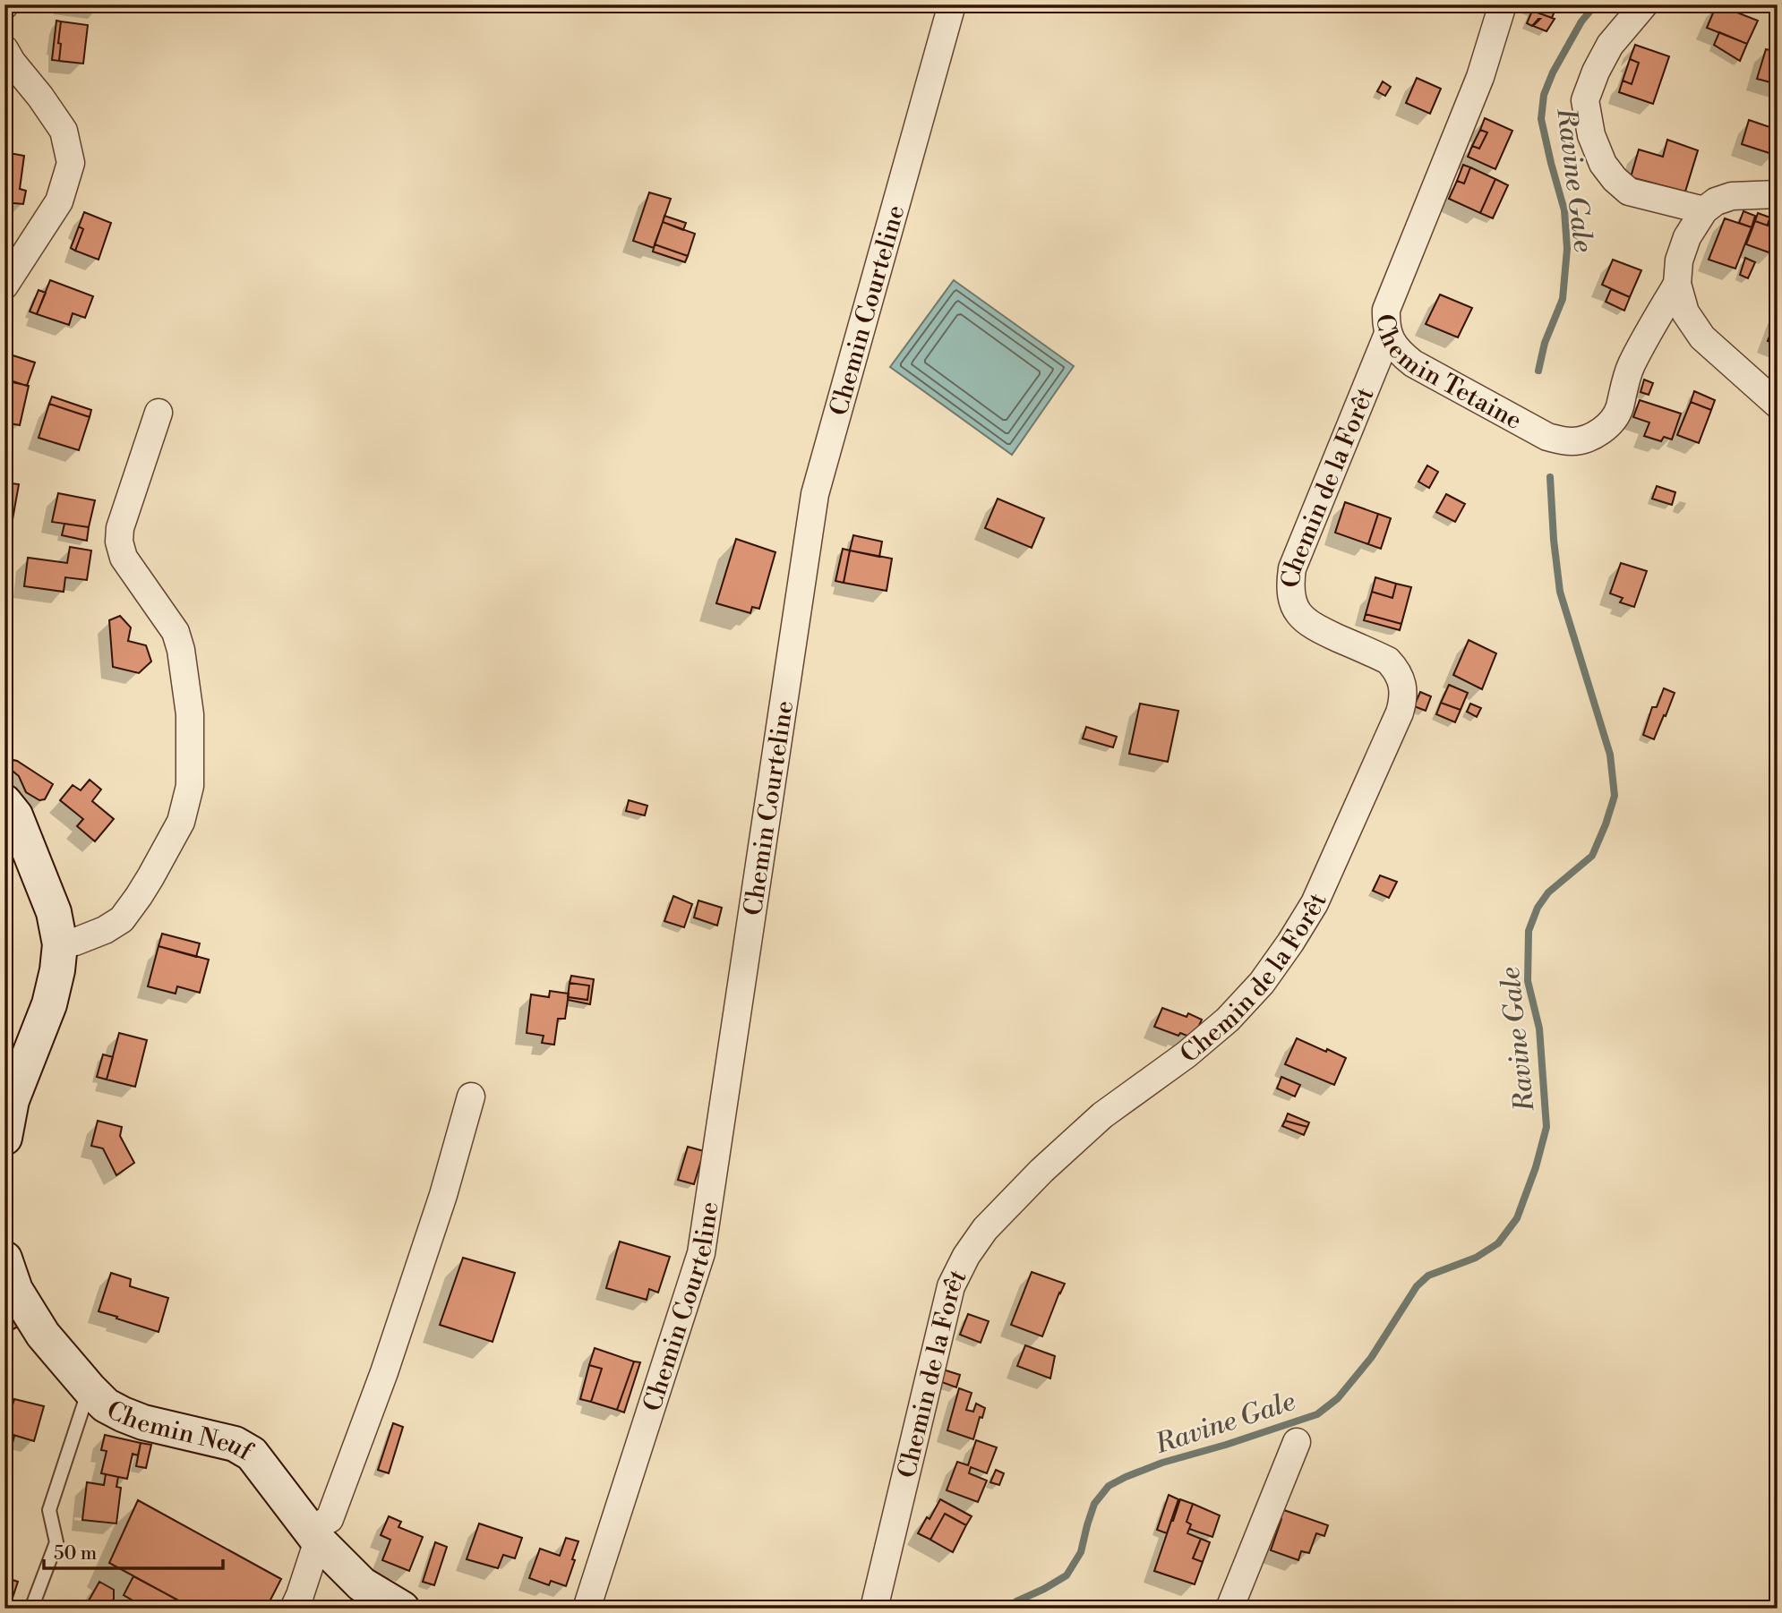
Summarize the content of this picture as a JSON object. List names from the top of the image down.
{
  "streets": {
    "main road": ["Chemin Neuf"],
    "street": ["Chemin Courteline", "Chemin Tetaine", "Chemin de la Forêt"]
  },
  "crossings": [
    ["Chemin Tetaine", "Chemin de la Forêt"]
  ],
  "water": ["Ravine Gale"],
  "scale_bar": "50 m"
}
